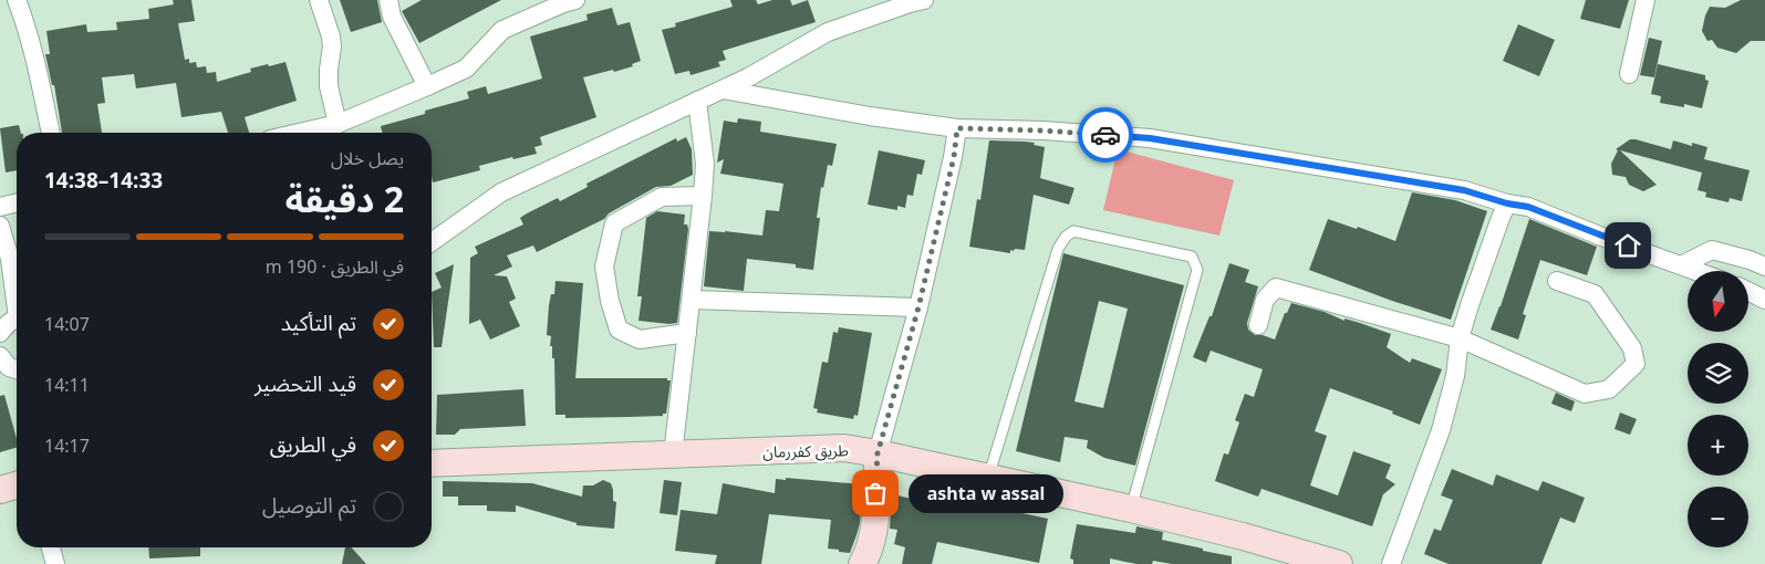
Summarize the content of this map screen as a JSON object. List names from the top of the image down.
{
  "streets": {
    "main road": ["طريق كفررمان"]
  },
  "places": ["ashta w assal"],
  "north": "bottom",
  "page": {
    "heading": ["2 دقيقة", "يصل خلال", "14:33–14:38"],
    "bar": "في الطريق · 190 m",
    "map_buttons": ["+", "−"],
    "list": [
      ["تم التأكيد", "14:07"],
      ["قيد التحضير", "14:11"],
      ["في الطريق", "14:17"],
      "تم التوصيل"
    ],
    "bubble": "ashta w assal"
  }
}
